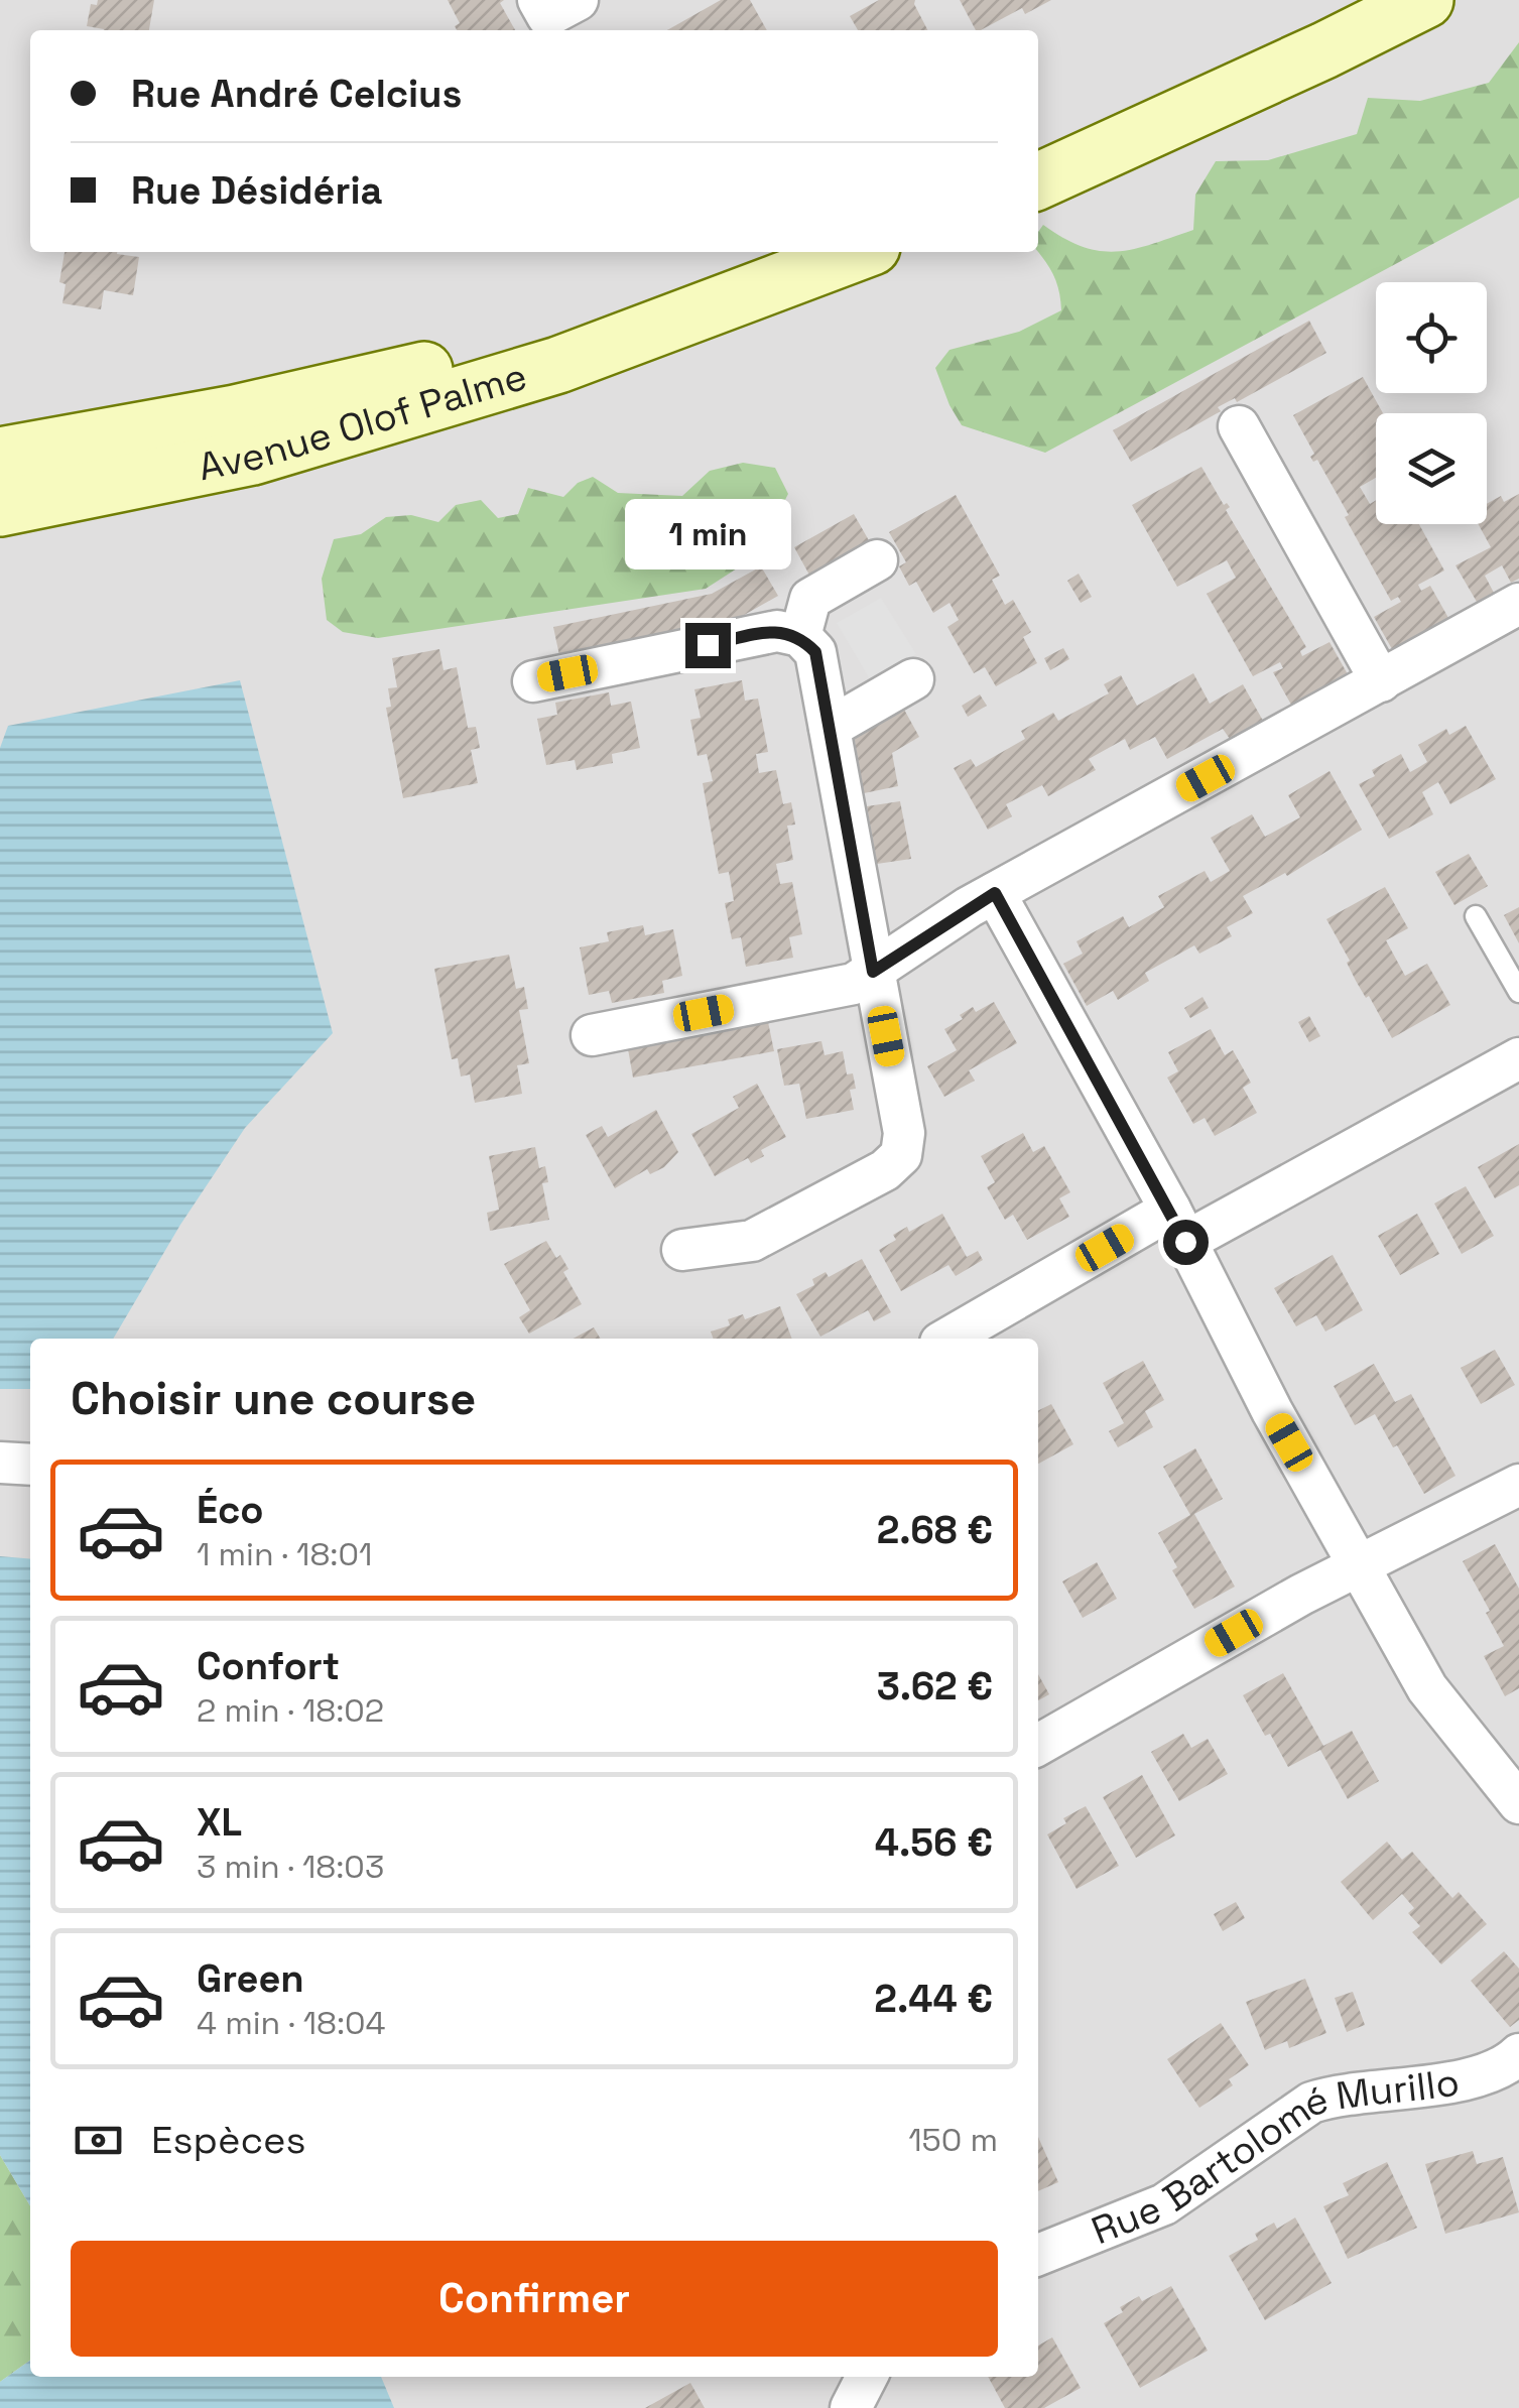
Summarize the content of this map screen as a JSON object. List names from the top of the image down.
{
  "streets": {
    "main road": ["Avenue Olof Palme"],
    "street": ["Rue Bartolomé Murillo"]
  },
  "page": {
    "banner": ["Rue André Celcius", "Rue Désidéria"],
    "bubble": "1 min",
    "heading": "Choisir une course",
    "list": [
      {
        "name": "Éco",
        "note": "1 min · 18:01",
        "value": "2.68 €"
      },
      {
        "name": "Confort",
        "note": "2 min · 18:02",
        "value": "3.62 €"
      },
      {
        "name": "XL",
        "note": "3 min · 18:03",
        "value": "4.56 €"
      },
      {
        "name": "Green",
        "note": "4 min · 18:04",
        "value": "2.44 €"
      }
    ],
    "pay": ["Espèces", "150 m"],
    "buttons": "Confirmer"
  }
}
